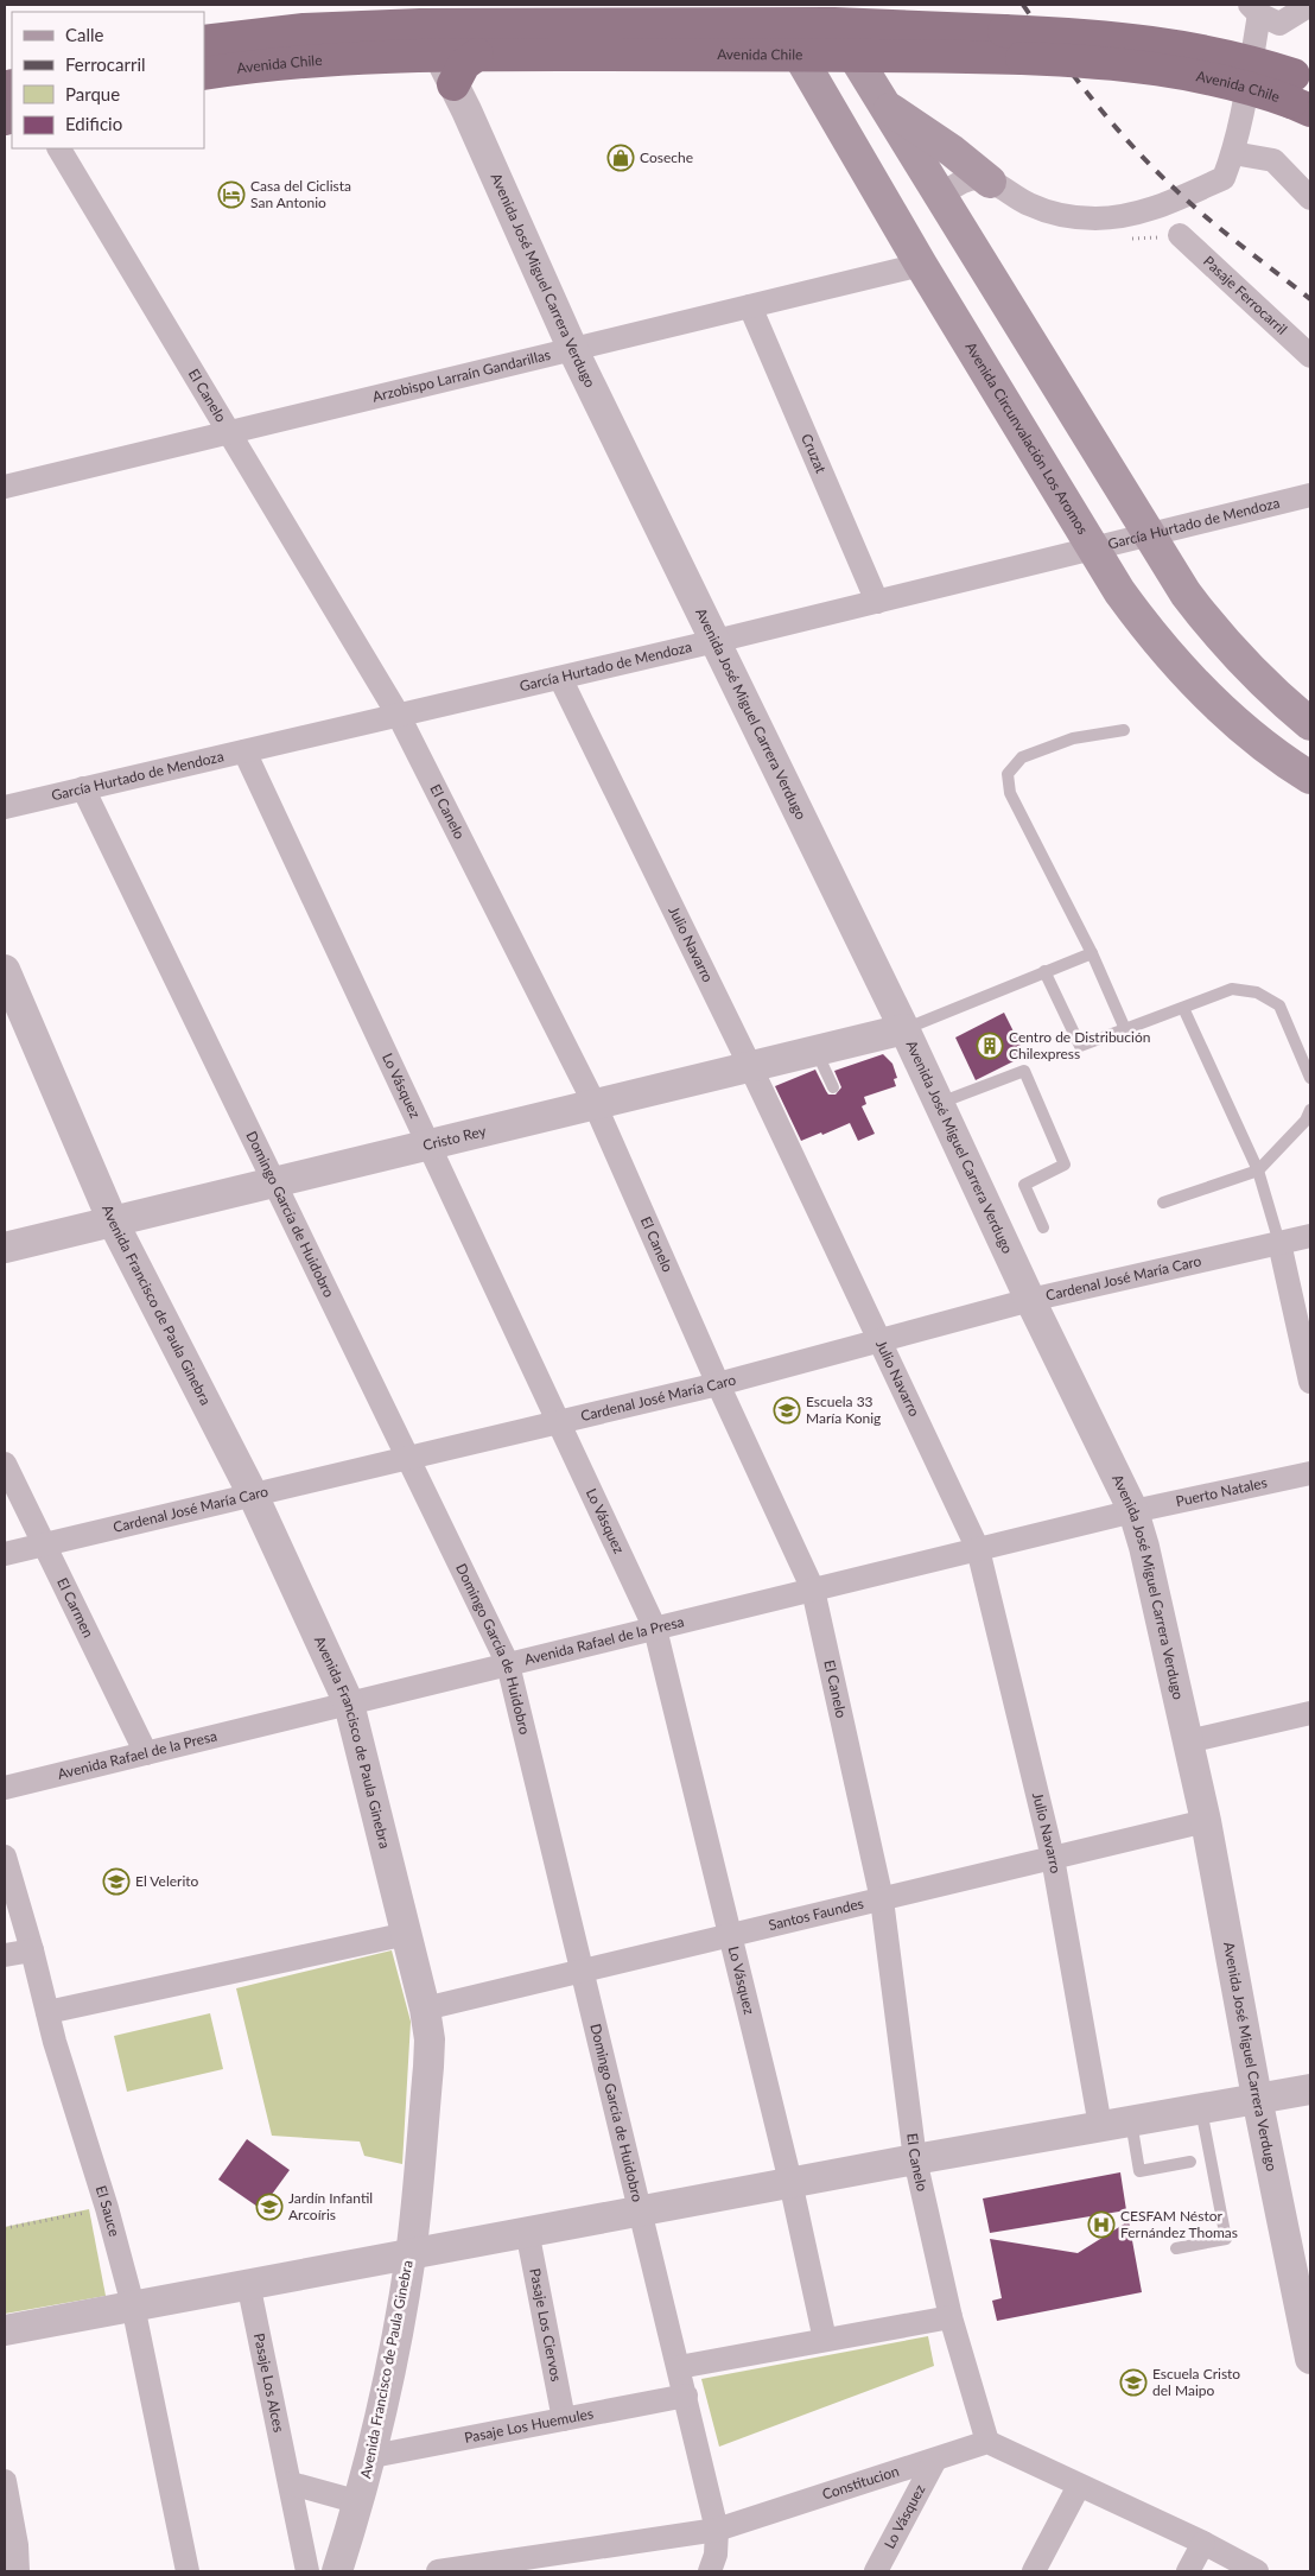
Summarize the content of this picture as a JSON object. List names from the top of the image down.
{
  "streets": {
    "highway": ["Avenida Chile"],
    "main road": ["Avenida Circunvalación Los Aromos"],
    "street": [
      "Avenida José Miguel Carrera Verdugo",
      "Pasaje Ferrocarril",
      "Arzobispo Larraín Gandarillas",
      "El Canelo",
      "Cruzat",
      "García Hurtado de Mendoza",
      "Julio Navarro",
      "Lo Vásquez",
      "Cristo Rey",
      "Domingo García de Huidobro",
      "Cardenal José María Caro",
      "Avenida Francisco de Paula Ginebra",
      "Puerto Natales",
      "El Carmen",
      "Avenida Rafael de la Presa",
      "Santos Faundes",
      "El Sauce",
      "Pasaje Los Ciervos",
      "Pasaje Los Alces",
      "Pasaje Los Huemules",
      "Constitucion"
    ]
  },
  "crossings": [
    ["Avenida Chile", "Avenida José Miguel Carrera Verdugo"],
    ["Avenida Chile", "Avenida Circunvalación Los Aromos"],
    ["Avenida José Miguel Carrera Verdugo", "Arzobispo Larraín Gandarillas"],
    ["Avenida José Miguel Carrera Verdugo", "García Hurtado de Mendoza"],
    ["Avenida José Miguel Carrera Verdugo", "Cristo Rey"],
    ["Avenida José Miguel Carrera Verdugo", "Cardenal José María Caro"],
    ["Avenida José Miguel Carrera Verdugo", "Puerto Natales"],
    ["Avenida José Miguel Carrera Verdugo", "Avenida Rafael de la Presa"],
    ["Avenida José Miguel Carrera Verdugo", "Santos Faundes"],
    ["Arzobispo Larraín Gandarillas", "El Canelo"],
    ["Arzobispo Larraín Gandarillas", "Avenida Circunvalación Los Aromos"],
    ["Arzobispo Larraín Gandarillas", "Cruzat"],
    ["El Canelo", "García Hurtado de Mendoza"],
    ["El Canelo", "Cristo Rey"],
    ["El Canelo", "Cardenal José María Caro"],
    ["El Canelo", "Avenida Rafael de la Presa"],
    ["El Canelo", "Santos Faundes"],
    ["El Canelo", "Constitucion"],
    ["Avenida Circunvalación Los Aromos", "García Hurtado de Mendoza"],
    ["Cruzat", "García Hurtado de Mendoza"],
    ["García Hurtado de Mendoza", "Julio Navarro"],
    ["García Hurtado de Mendoza", "Lo Vásquez"],
    ["García Hurtado de Mendoza", "Domingo García de Huidobro"],
    ["Julio Navarro", "Cristo Rey"],
    ["Julio Navarro", "Cardenal José María Caro"],
    ["Julio Navarro", "Avenida Rafael de la Presa"],
    ["Julio Navarro", "Santos Faundes"],
    ["Lo Vásquez", "Cristo Rey"],
    ["Lo Vásquez", "Cardenal José María Caro"],
    ["Lo Vásquez", "Avenida Rafael de la Presa"],
    ["Lo Vásquez", "Santos Faundes"],
    ["Lo Vásquez", "Constitucion"],
    ["Cristo Rey", "Domingo García de Huidobro"],
    ["Cristo Rey", "Avenida Francisco de Paula Ginebra"],
    ["Domingo García de Huidobro", "Cardenal José María Caro"],
    ["Domingo García de Huidobro", "Avenida Rafael de la Presa"],
    ["Domingo García de Huidobro", "Santos Faundes"],
    ["Domingo García de Huidobro", "Pasaje Los Huemules"],
    ["Domingo García de Huidobro", "Constitucion"],
    ["Cardenal José María Caro", "Avenida Francisco de Paula Ginebra"],
    ["Cardenal José María Caro", "El Carmen"],
    ["Avenida Francisco de Paula Ginebra", "Avenida Rafael de la Presa"],
    ["Avenida Francisco de Paula Ginebra", "Santos Faundes"],
    ["Avenida Francisco de Paula Ginebra", "Pasaje Los Huemules"],
    ["Puerto Natales", "Avenida Rafael de la Presa"],
    ["El Carmen", "Avenida Rafael de la Presa"],
    ["Pasaje Los Ciervos", "Pasaje Los Huemules"]
  ],
  "places": {
    "shop": ["Coseche"],
    "hotel": ["Casa del Ciclista San Antonio"],
    "building": ["Centro de Distribución Chilexpress"],
    "school or university": [
      "Escuela 33 María Konig",
      "El Velerito",
      "Jardín Infantil Arcoíris",
      "Escuela Cristo del Maipo"
    ],
    "hospital": ["CESFAM Néstor Fernández Thomas"]
  },
  "legend": [
    "Calle",
    "Ferrocarril",
    "Parque",
    "Edificio"
  ]
}
